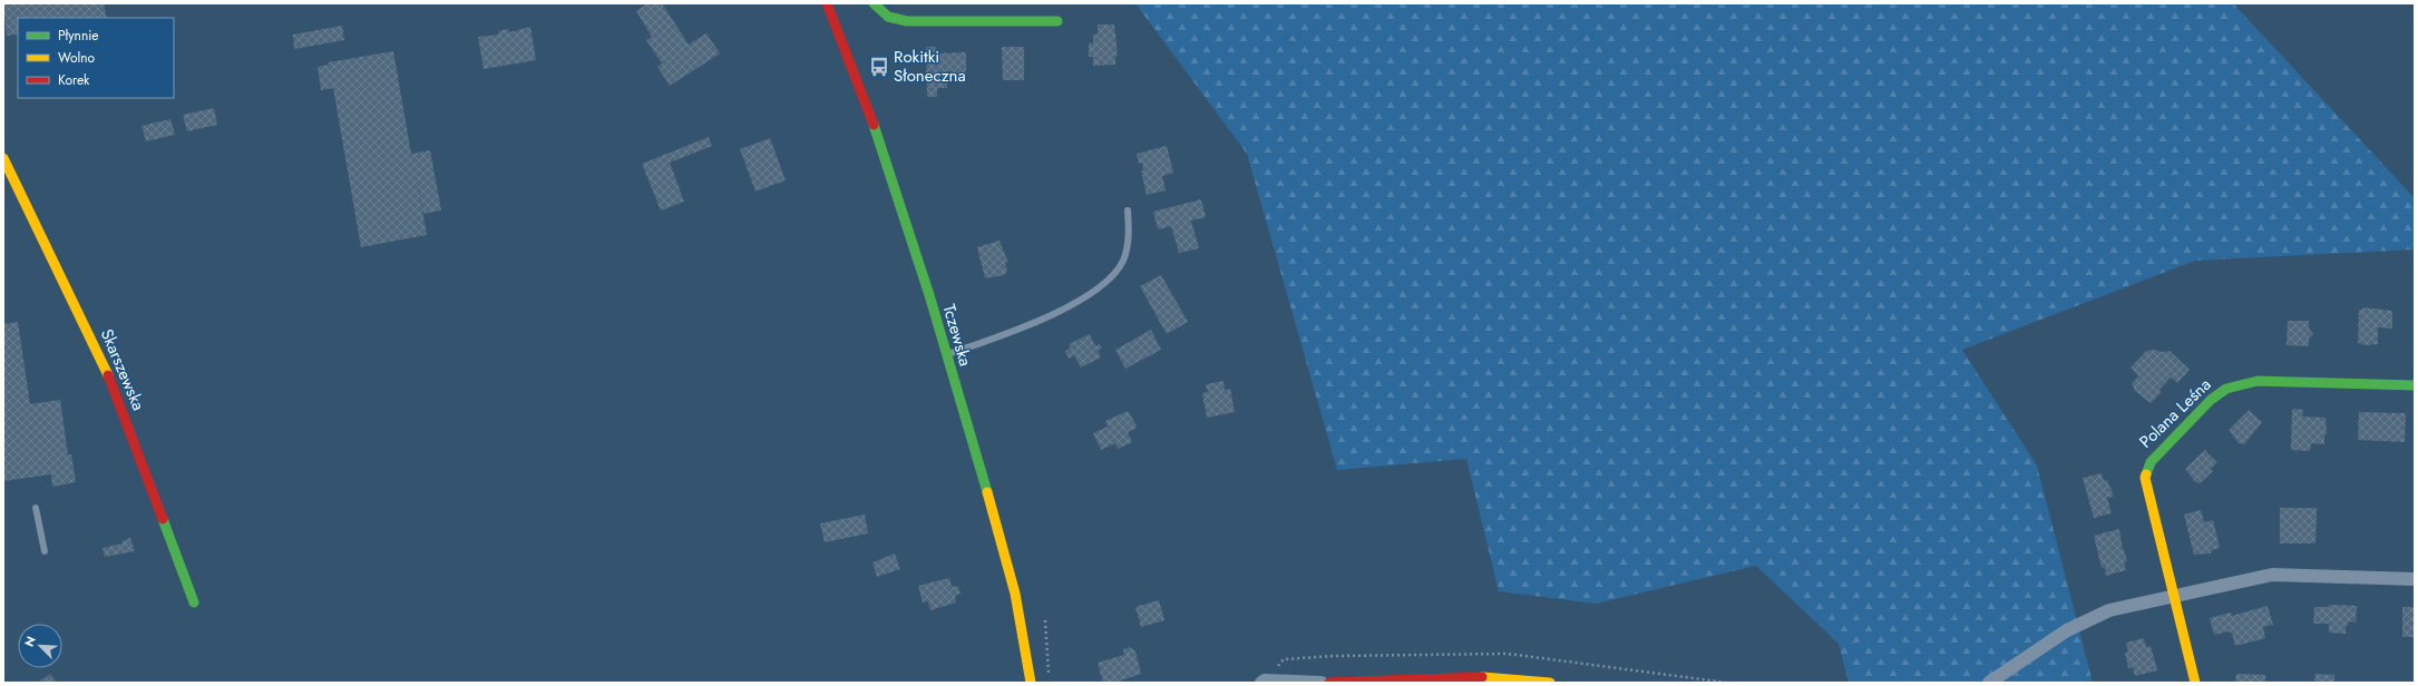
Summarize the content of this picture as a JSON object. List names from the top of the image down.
{
  "streets": {
    "street": ["Tczewska", "Skarszewska", "Polana Leśna"]
  },
  "places": {
    "bus stop": ["Rokitki Słoneczna"]
  },
  "legend": ["Płynnie", "Wolno", "Korek"],
  "north": "top left"
}
